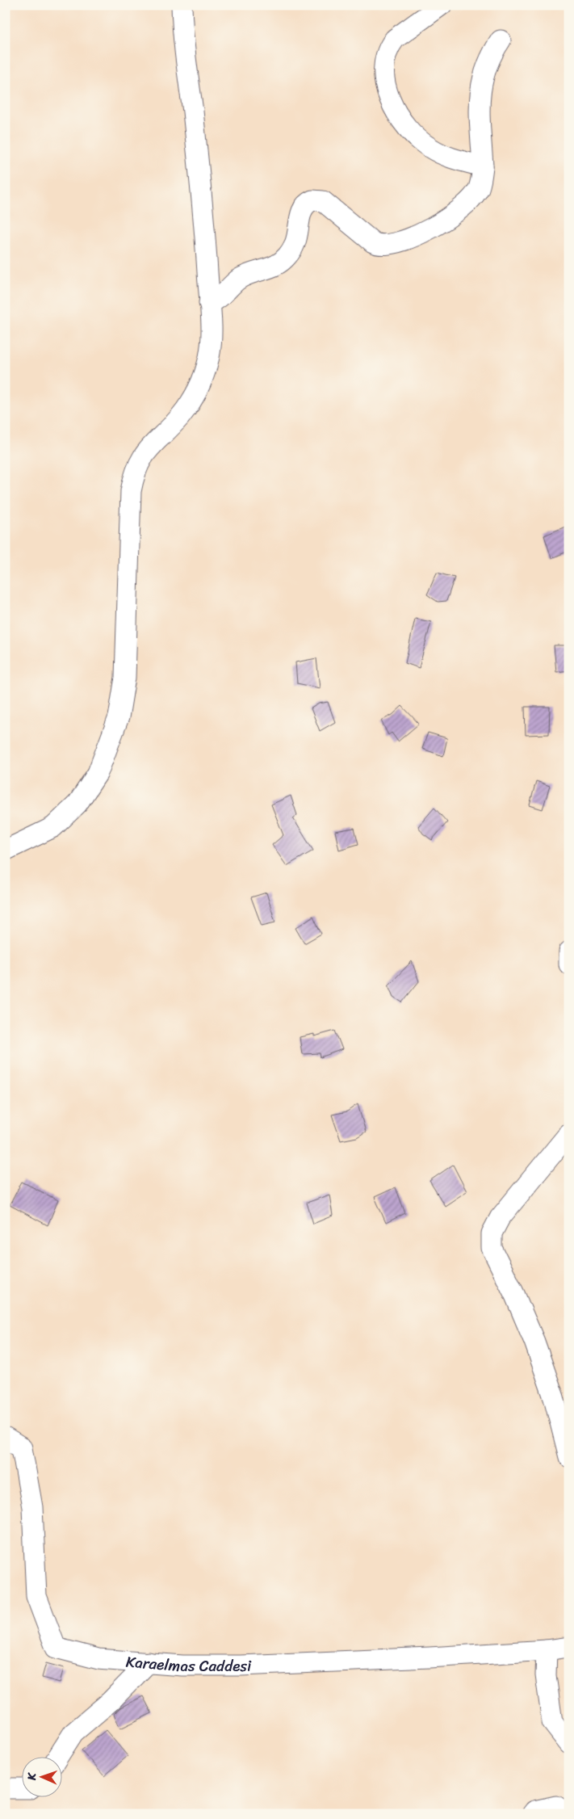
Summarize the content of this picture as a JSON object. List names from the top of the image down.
{
  "streets": {
    "street": ["Karaelmas Caddesi"]
  },
  "north": "left"
}
